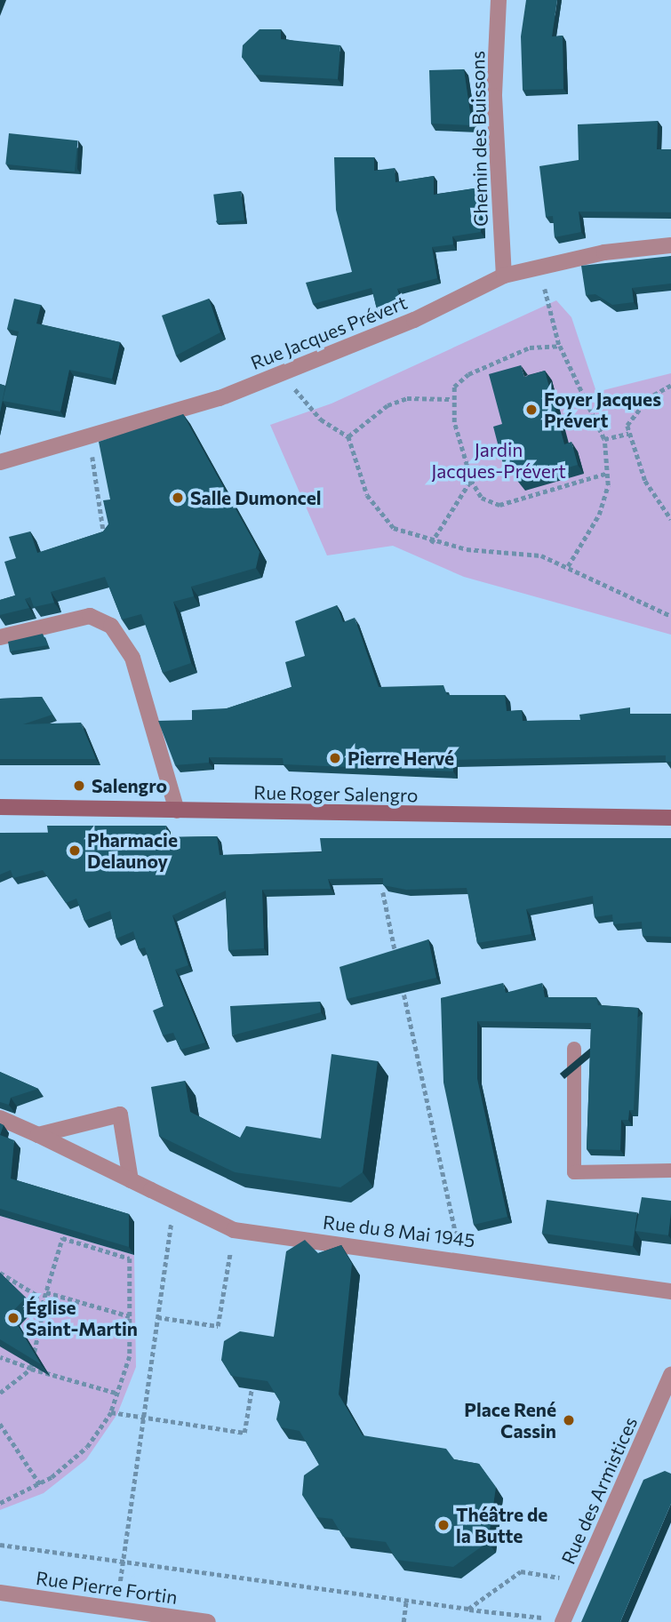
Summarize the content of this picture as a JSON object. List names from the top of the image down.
{
  "streets": {
    "main road": ["Rue Roger Salengro"],
    "street": [
      "Chemin des Buissons",
      "Rue Jacques Prévert",
      "Rue du 8 Mai 1945",
      "Rue des Armistices",
      "Rue Pierre Fortin"
    ]
  },
  "crossings": [
    ["Chemin des Buissons", "Rue Jacques Prévert"]
  ],
  "parks": ["Jardin Jacques-Prévert"],
  "places": [
    "Foyer Jacques Prévert",
    "Salle Dumoncel",
    "Pierre Hervé",
    "Salengro",
    "Pharmacie Delaunoy",
    "Église Saint-Martin",
    "Place René Cassin",
    "Théâtre de la Butte"
  ]
}
